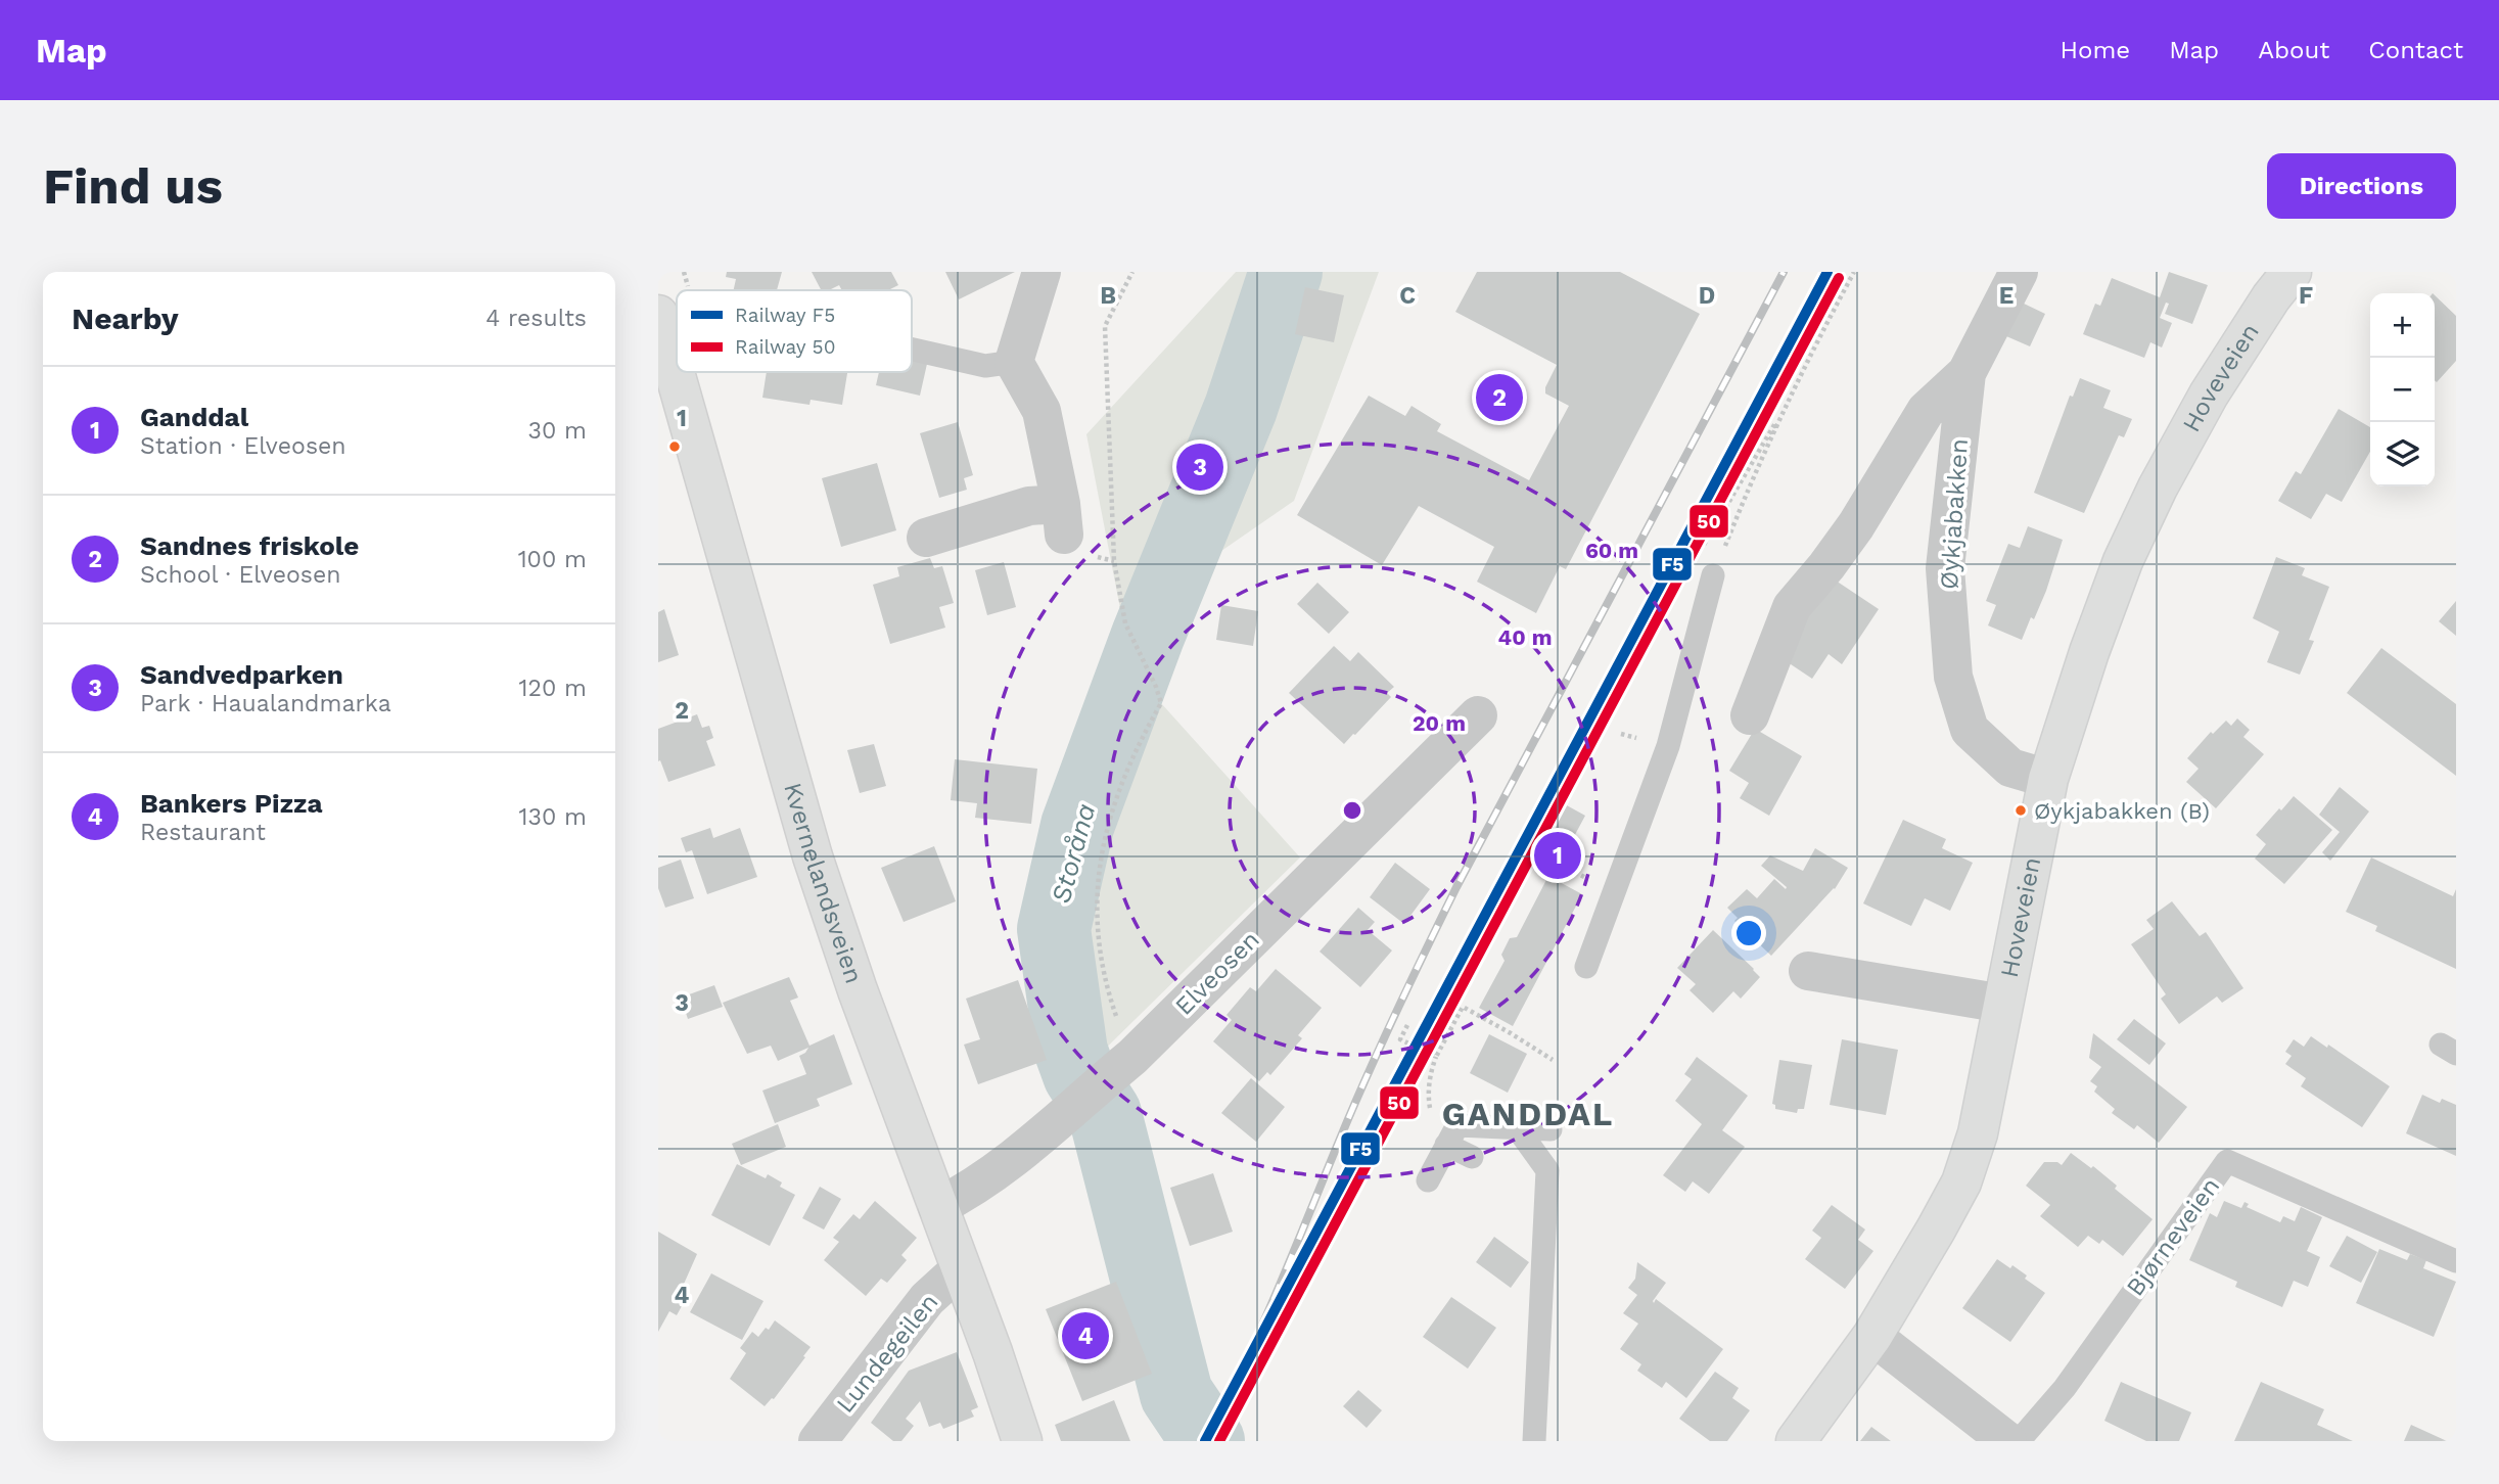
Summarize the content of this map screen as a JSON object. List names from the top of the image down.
{
  "streets": {
    "main road": ["Hoveveien", "Kvernelandsveien"],
    "street": ["Øykjabakken", "Elveosen", "Lundegeilen"],
    "lane": ["Bjørneveien"]
  },
  "crossings": [
    ["Hoveveien", "Øykjabakken"],
    ["Kvernelandsveien", "Elveosen"],
    ["Kvernelandsveien", "Lundegeilen"]
  ],
  "districts": ["GANDDAL"],
  "water": ["Storåna"],
  "places": ["Øykjabakken (B)"],
  "lines": ["rail line F5", "rail line 50"],
  "legend": ["Railway F5", "Railway 50"],
  "page": {
    "header": "Map",
    "nav": [
      "Home",
      "Map",
      "About",
      "Contact"
    ],
    "buttons": "Directions",
    "title": "Find us",
    "heading": ["Nearby", "4 results"],
    "map_buttons": ["+", "−"],
    "list": [
      {
        "mark": "1",
        "name": "Ganddal",
        "note": "Station · Elveosen",
        "value": "30 m"
      },
      {
        "mark": "2",
        "name": "Sandnes friskole",
        "note": "School · Elveosen",
        "value": "100 m"
      },
      {
        "mark": "3",
        "name": "Sandvedparken",
        "note": "Park · Haualandmarka",
        "value": "120 m"
      },
      {
        "mark": "4",
        "name": "Bankers Pizza",
        "note": "Restaurant",
        "value": "130 m"
      }
    ],
    "pins": [
      "2",
      "3",
      "1",
      "4"
    ]
  },
  "grid": {
    "columns": [
      "B",
      "C",
      "D",
      "E",
      "F"
    ],
    "rows": [
      "1",
      "2",
      "3",
      "4"
    ]
  },
  "rings": ["60 m", "40 m", "20 m"]
}
